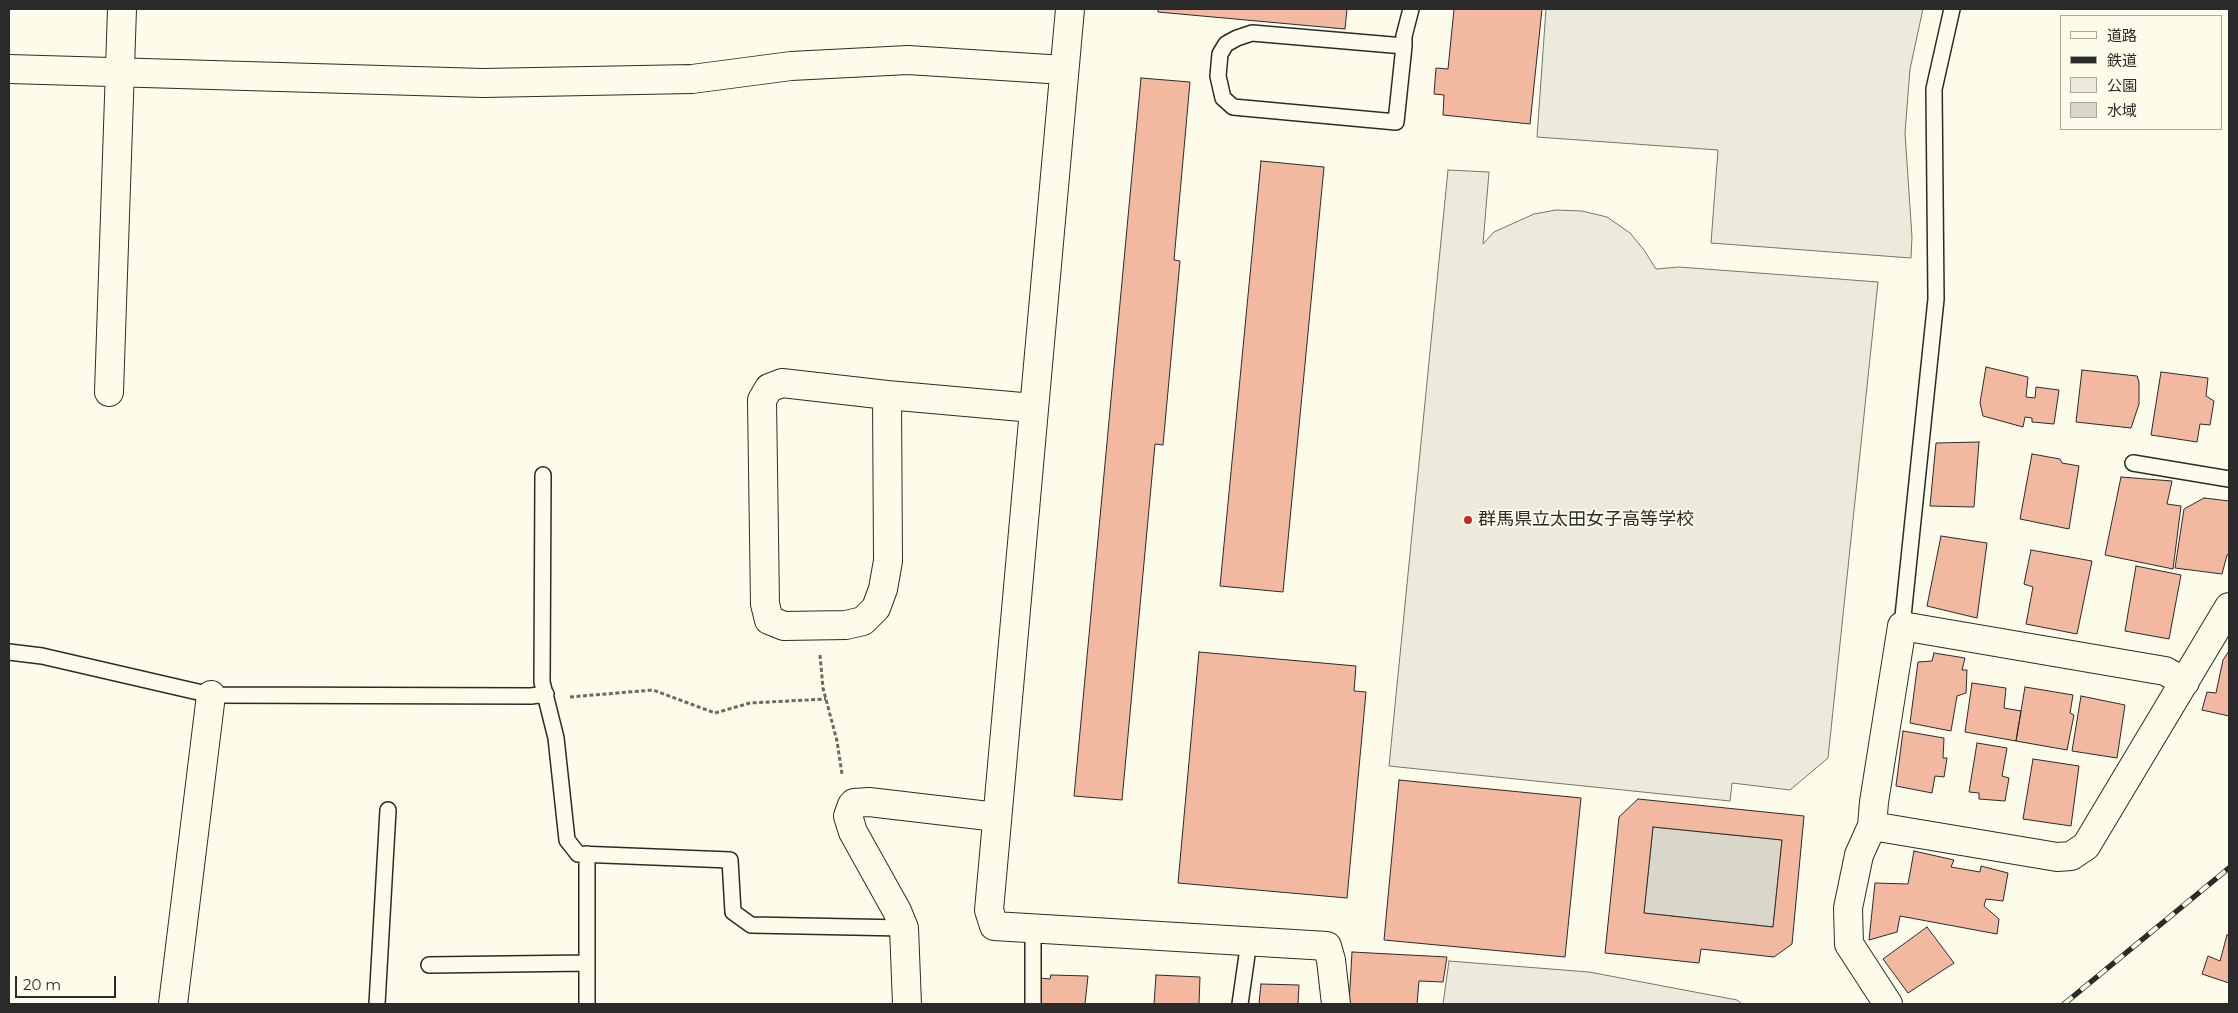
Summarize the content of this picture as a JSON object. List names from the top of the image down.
{
  "places": ["群馬県立太田女子高等学校"],
  "legend": [
    "道路",
    "鉄道",
    "公園",
    "水域"
  ],
  "scale_bar": "20 m"
}
